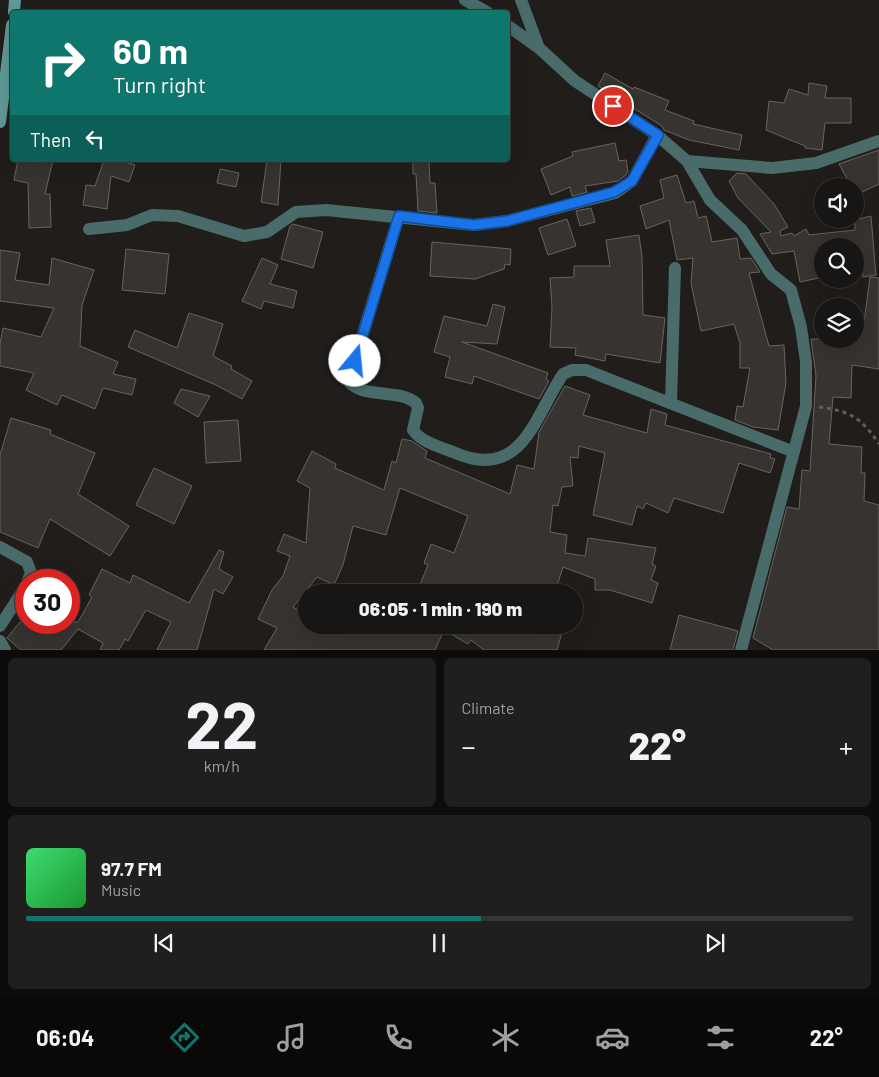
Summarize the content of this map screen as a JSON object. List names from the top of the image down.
{
  "page": {
    "turn": ["60 m", "Turn right"],
    "then": "Then",
    "limit": "30",
    "trip": "06:05 · 1 min · 190 m",
    "tile": [
      ["22", "km/h"],
      "Climate"
    ],
    "heat": ["−", "22°", "+"],
    "song": ["97.7 FM", "Music"],
    "tabs": ["06:04", "22°"]
  }
}
